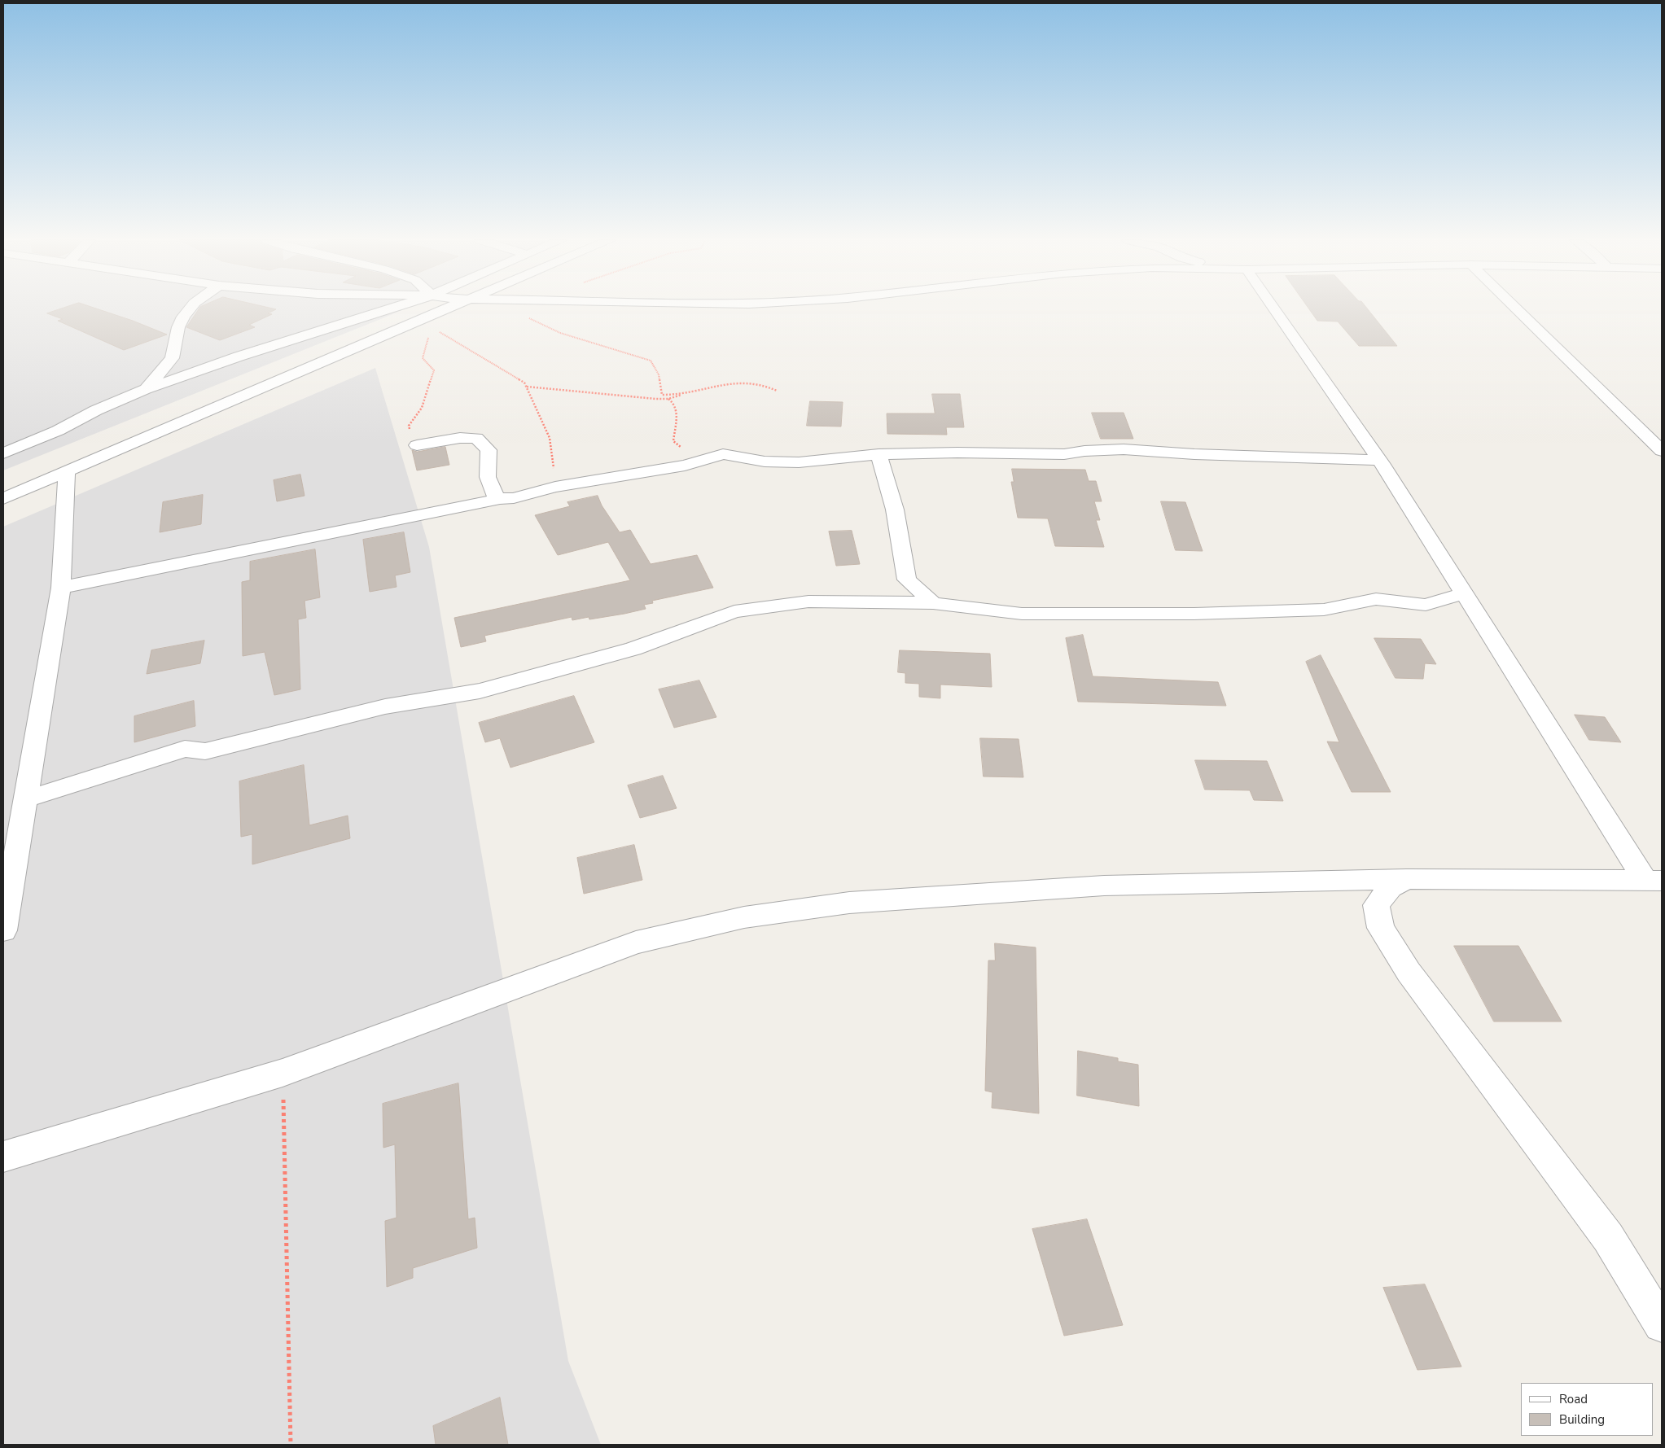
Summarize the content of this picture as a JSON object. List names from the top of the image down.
{
  "legend": ["Road", "Building"]
}
